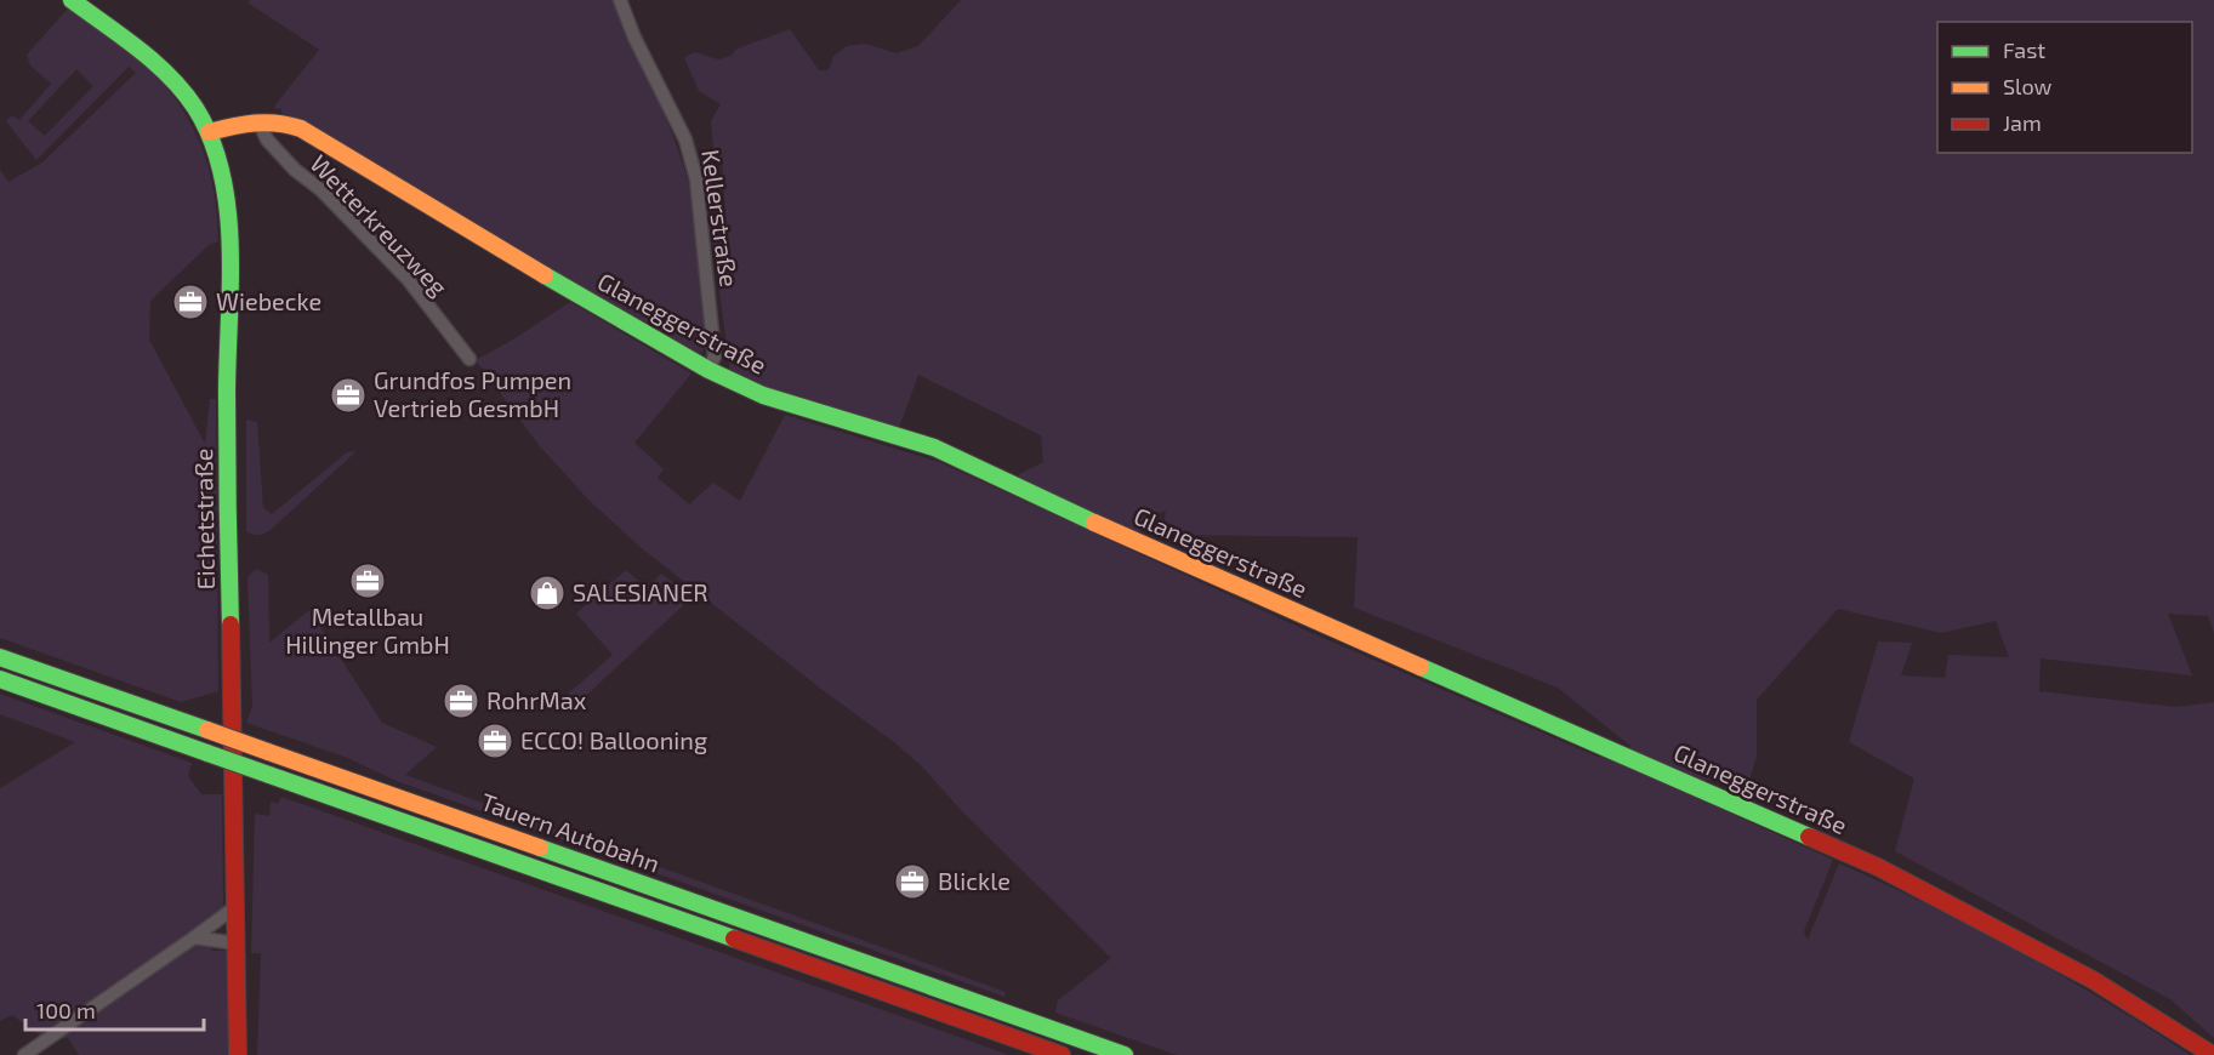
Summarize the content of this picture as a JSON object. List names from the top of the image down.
{
  "streets": {
    "main road": ["Glaneggerstraße", "Eichetstraße", "Tauern Autobahn"],
    "street": ["Kellerstraße", "Wetterkreuzweg"]
  },
  "crossings": [
    ["Kellerstraße", "Glaneggerstraße"],
    ["Wetterkreuzweg", "Glaneggerstraße"],
    ["Glaneggerstraße", "Eichetstraße"]
  ],
  "places": {
    "office": [
      "Wiebecke",
      "Grundfos Pumpen Vertrieb GesmbH",
      "Metallbau Hillinger GmbH",
      "RohrMax",
      "ECCO! Ballooning",
      "Blickle"
    ],
    "shop": ["SALESIANER"]
  },
  "legend": ["Fast", "Slow", "Jam"],
  "scale_bar": "100 m"
}
